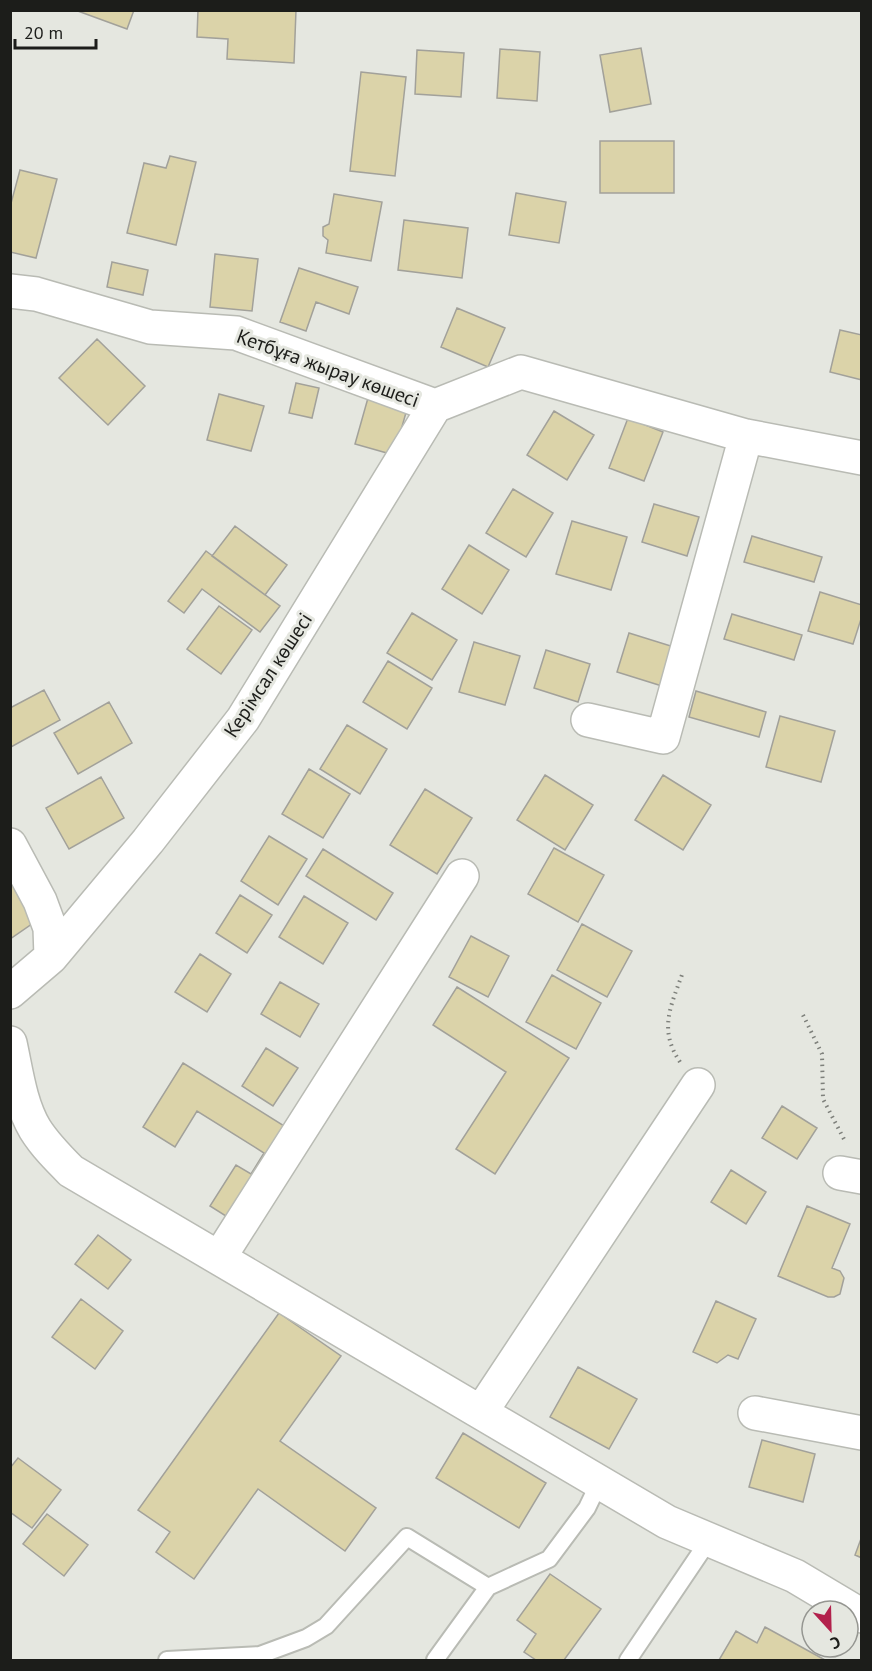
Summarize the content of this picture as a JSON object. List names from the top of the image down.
{
  "streets": {
    "street": ["Кетбұға жырау көшесі", "Керімсал көшесі"]
  },
  "crossings": [
    ["Кетбұға жырау көшесі", "Керімсал көшесі"]
  ],
  "scale_bar": "20 m",
  "north": "bottom"
}
